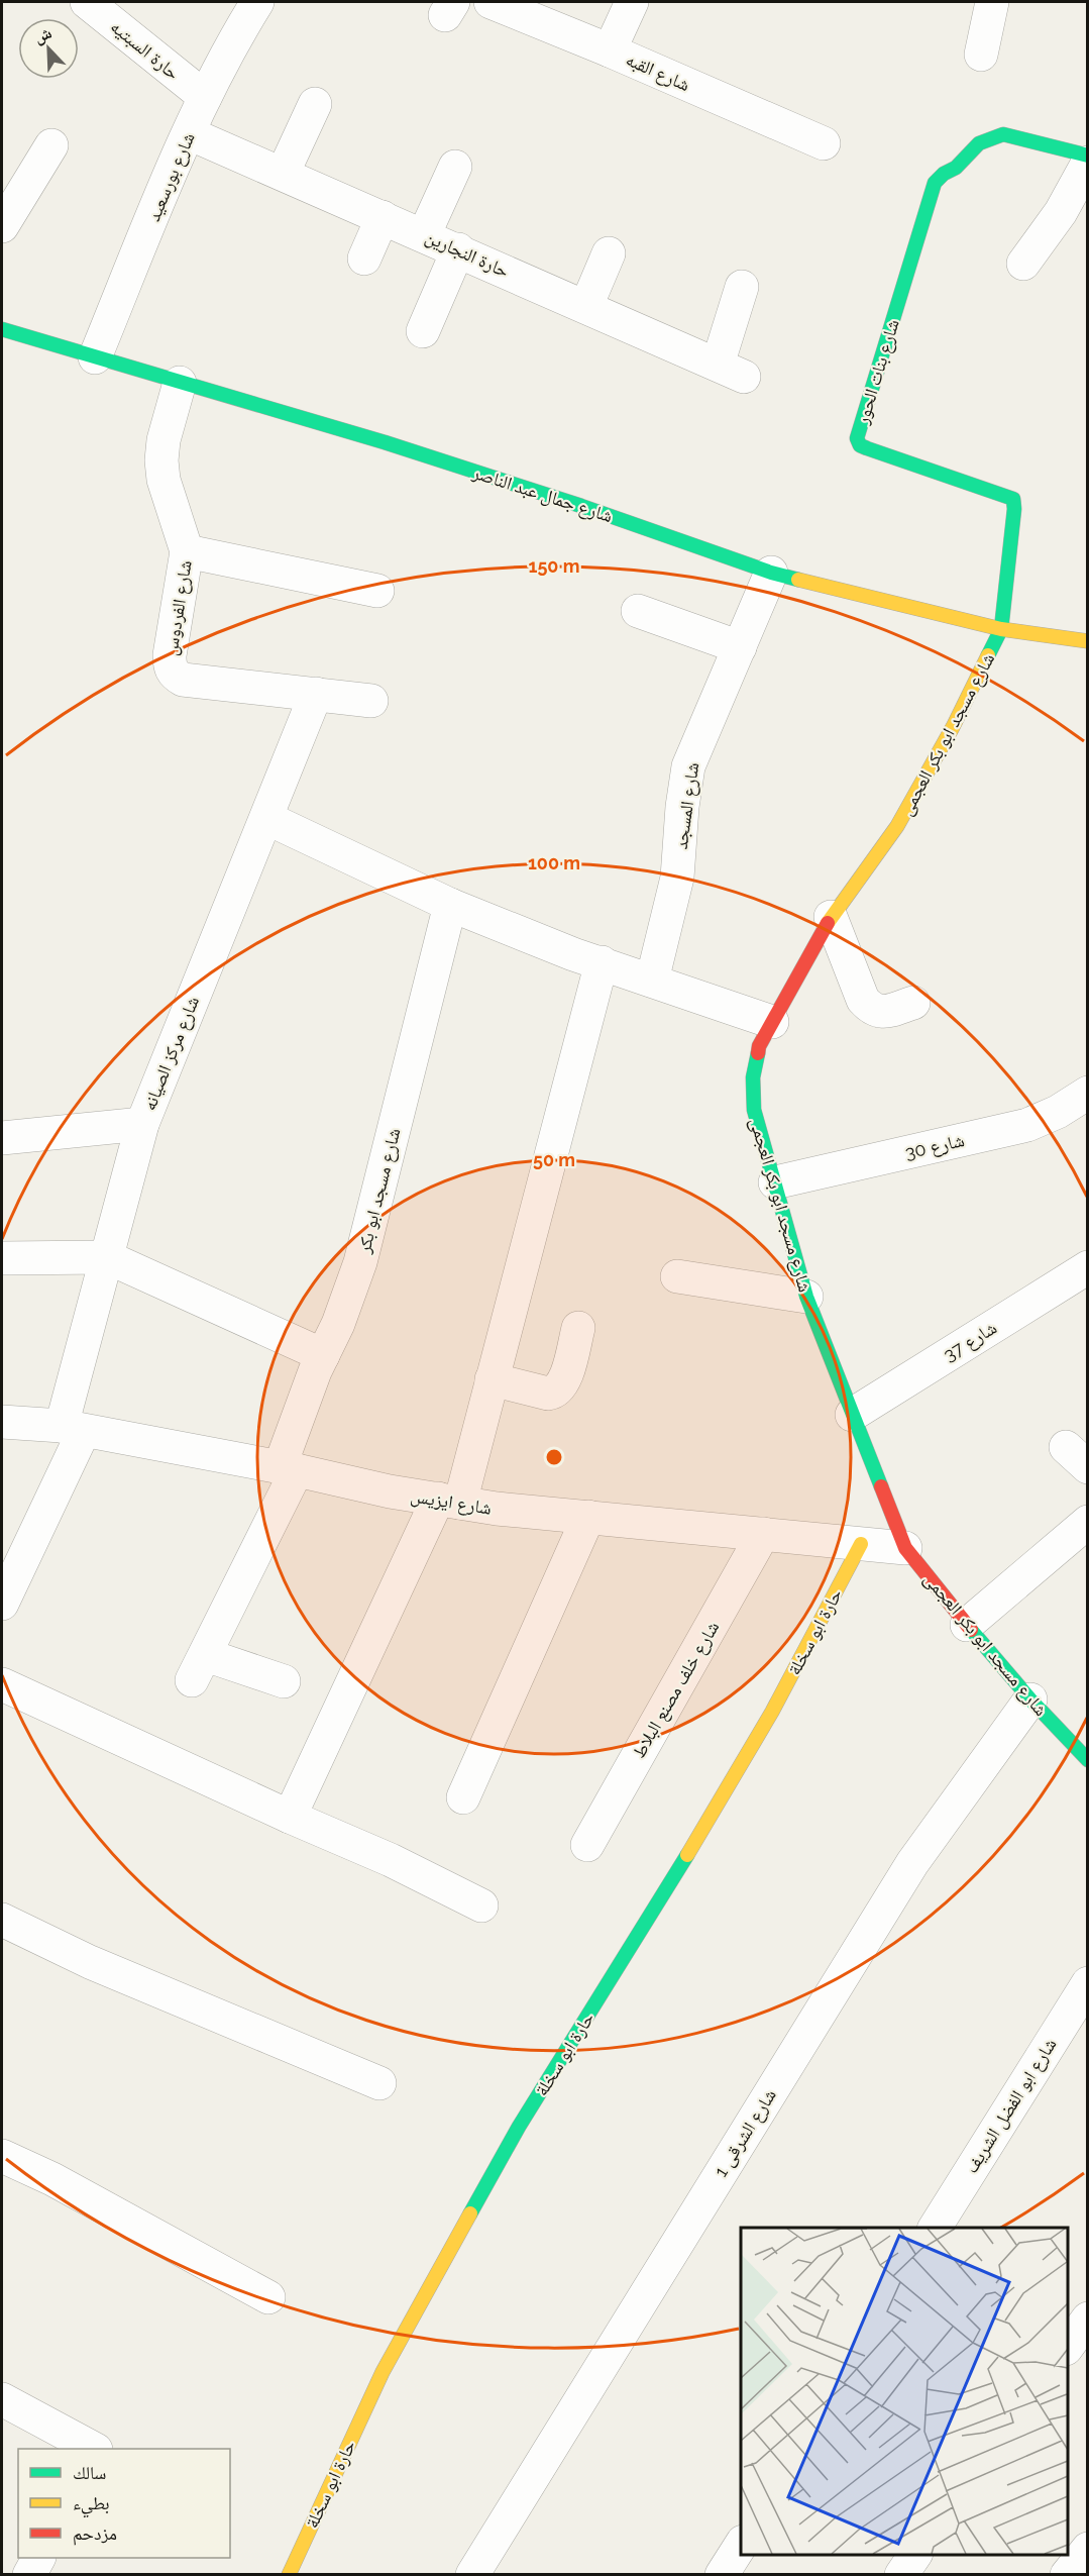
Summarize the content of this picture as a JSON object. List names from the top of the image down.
{
  "streets": {
    "street": [
      "حارة السبتيه",
      "شارع القبه",
      "شارع بورسعيد",
      "حارة النجارين",
      "شارع بنات الحور",
      "شارع جمال عبد الناصر",
      "شارع الفردوس",
      "شارع مسجد ابو بكر العجمى",
      "شارع المسجد",
      "شارع مركز الصيانه",
      "شارع 30",
      "شارع مسجد ابو بكر",
      "شارع 37",
      "شارع ايزيس",
      "حارة ابو سخلة",
      "شارع خلف مصنع البلاط",
      "شارع ابو الفضل الشريف",
      "شارع الشرقى 1"
    ]
  },
  "crossings": [
    ["حارة السبتيه", "شارع بورسعيد"],
    ["شارع بورسعيد", "حارة النجارين"],
    ["شارع بورسعيد", "شارع جمال عبد الناصر"],
    ["شارع بنات الحور", "شارع جمال عبد الناصر"],
    ["شارع بنات الحور", "شارع مسجد ابو بكر العجمى"],
    ["شارع جمال عبد الناصر", "شارع الفردوس"],
    ["شارع جمال عبد الناصر", "شارع مسجد ابو بكر العجمى"],
    ["شارع جمال عبد الناصر", "شارع المسجد"],
    ["شارع الفردوس", "شارع مركز الصيانه"],
    ["شارع مسجد ابو بكر العجمى", "شارع 30"],
    ["شارع مسجد ابو بكر العجمى", "شارع 37"],
    ["شارع مسجد ابو بكر العجمى", "شارع ايزيس"],
    ["شارع مسجد ابو بكر العجمى", "شارع الشرقى 1"],
    ["شارع مركز الصيانه", "شارع ايزيس"],
    ["شارع مسجد ابو بكر", "شارع ايزيس"],
    ["شارع ايزيس", "حارة ابو سخلة"],
    ["شارع ايزيس", "شارع خلف مصنع البلاط"]
  ],
  "legend": ["سالك", "بطيء", "مزدحم"],
  "north": "top left",
  "rings": ["150 m", "100 m", "50 m"]
}
